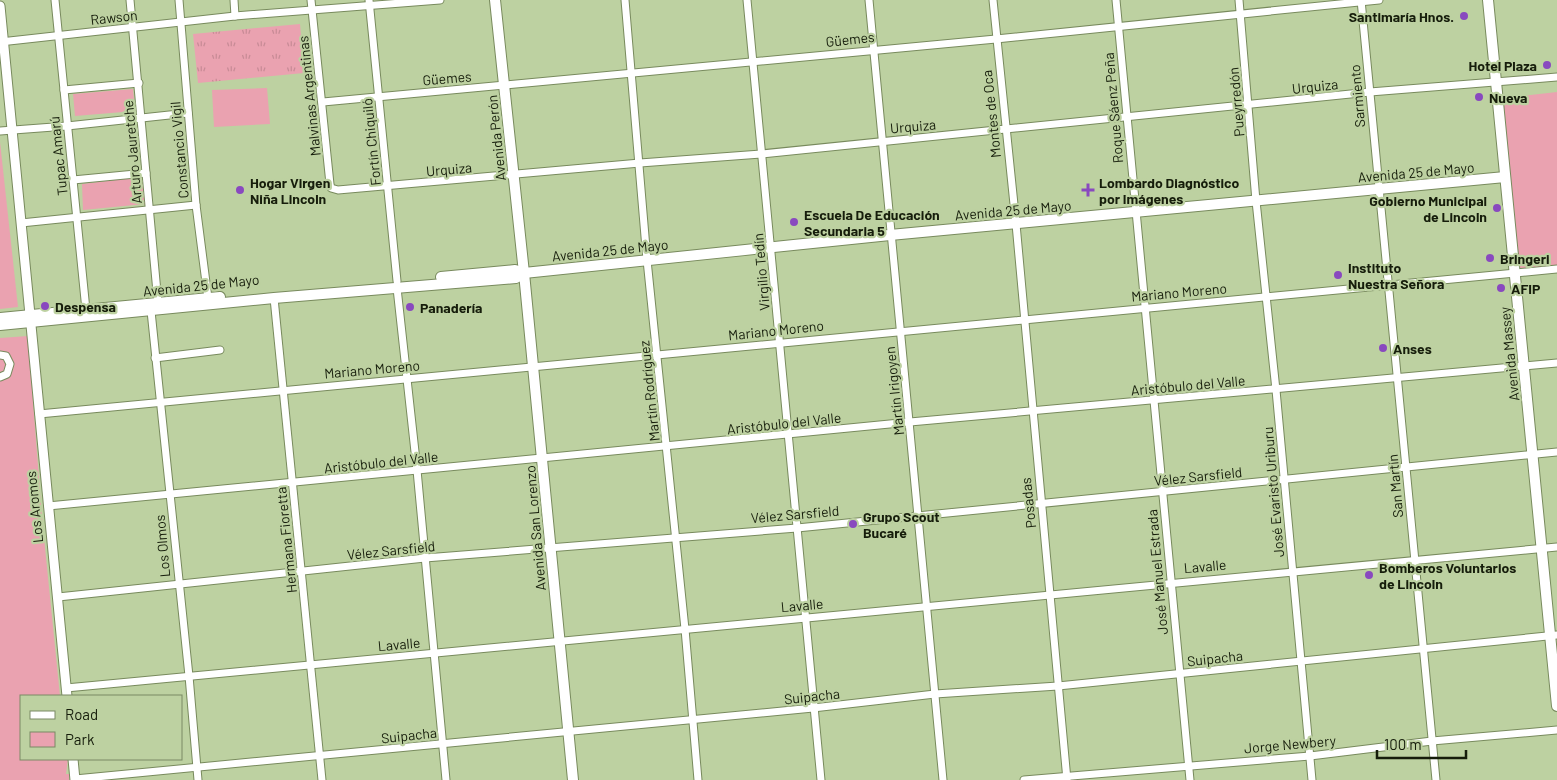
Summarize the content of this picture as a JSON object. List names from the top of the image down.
{
  "streets": {
    "main road": [
      "Avenida Perón",
      "Avenida 25 de Mayo",
      "Avenida Massey",
      "Avenida San Lorenzo"
    ],
    "street": [
      "Rawson",
      "Güemes",
      "Urquiza",
      "Malvinas Argentinas",
      "Sarmiento",
      "Pueyrredón",
      "Roque Sáenz Peña",
      "Montes de Oca",
      "Fortín Chiquiló",
      "Constancio Vigil",
      "Arturo Jauretche",
      "Tupac Amarú",
      "Virgilio Tedín",
      "Mariano Moreno",
      "Aristóbulo del Valle",
      "Martín Rodríguez",
      "Martín Irigoyen",
      "Vélez Sarsfield",
      "San Martín",
      "José Evaristo Uriburu",
      "Posadas",
      "Los Aromos",
      "Hermana Fioretta",
      "Los Olmos",
      "Lavalle",
      "José Manuel Estrada",
      "Suipacha",
      "Jorge Newbery"
    ]
  },
  "crossings": [
    ["Rawson", "Malvinas Argentinas"],
    ["Rawson", "Fortín Chiquiló"],
    ["Rawson", "Constancio Vigil"],
    ["Rawson", "Arturo Jauretche"],
    ["Rawson", "Tupac Amarú"],
    ["Rawson", "Los Aromos"],
    ["Güemes", "Malvinas Argentinas"],
    ["Güemes", "Sarmiento"],
    ["Güemes", "Pueyrredón"],
    ["Güemes", "Roque Sáenz Peña"],
    ["Güemes", "Montes de Oca"],
    ["Güemes", "Avenida Perón"],
    ["Güemes", "Fortín Chiquiló"],
    ["Güemes", "Virgilio Tedín"],
    ["Güemes", "Martín Rodríguez"],
    ["Güemes", "Martín Irigoyen"],
    ["Urquiza", "Malvinas Argentinas"],
    ["Urquiza", "Sarmiento"],
    ["Urquiza", "Pueyrredón"],
    ["Urquiza", "Roque Sáenz Peña"],
    ["Urquiza", "Montes de Oca"],
    ["Urquiza", "Avenida Perón"],
    ["Urquiza", "Fortín Chiquiló"],
    ["Urquiza", "Virgilio Tedín"],
    ["Urquiza", "Avenida Massey"],
    ["Urquiza", "Martín Rodríguez"],
    ["Urquiza", "Martín Irigoyen"],
    ["Sarmiento", "Avenida 25 de Mayo"],
    ["Sarmiento", "San Martín"],
    ["Pueyrredón", "Avenida 25 de Mayo"],
    ["Pueyrredón", "José Evaristo Uriburu"],
    ["Roque Sáenz Peña", "Avenida 25 de Mayo"],
    ["Roque Sáenz Peña", "José Manuel Estrada"],
    ["Montes de Oca", "Avenida 25 de Mayo"],
    ["Montes de Oca", "Posadas"],
    ["Avenida Perón", "Avenida 25 de Mayo"],
    ["Avenida Perón", "Avenida San Lorenzo"],
    ["Fortín Chiquiló", "Avenida 25 de Mayo"],
    ["Fortín Chiquiló", "Mariano Moreno"],
    ["Fortín Chiquiló", "Aristóbulo del Valle"],
    ["Fortín Chiquiló", "Vélez Sarsfield"],
    ["Fortín Chiquiló", "Lavalle"],
    ["Fortín Chiquiló", "Suipacha"],
    ["Constancio Vigil", "Avenida 25 de Mayo"],
    ["Arturo Jauretche", "Avenida 25 de Mayo"],
    ["Arturo Jauretche", "Los Olmos"],
    ["Tupac Amarú", "Avenida 25 de Mayo"],
    ["Avenida 25 de Mayo", "Virgilio Tedín"],
    ["Avenida 25 de Mayo", "Avenida Massey"],
    ["Avenida 25 de Mayo", "Martín Rodríguez"],
    ["Avenida 25 de Mayo", "Martín Irigoyen"],
    ["Avenida 25 de Mayo", "San Martín"],
    ["Avenida 25 de Mayo", "José Evaristo Uriburu"],
    ["Avenida 25 de Mayo", "Posadas"],
    ["Avenida 25 de Mayo", "Los Aromos"],
    ["Avenida 25 de Mayo", "Avenida San Lorenzo"],
    ["Avenida 25 de Mayo", "Hermana Fioretta"],
    ["Avenida 25 de Mayo", "Los Olmos"],
    ["Avenida 25 de Mayo", "José Manuel Estrada"],
    ["Virgilio Tedín", "Mariano Moreno"],
    ["Virgilio Tedín", "Aristóbulo del Valle"],
    ["Virgilio Tedín", "Vélez Sarsfield"],
    ["Virgilio Tedín", "Lavalle"],
    ["Virgilio Tedín", "Suipacha"],
    ["Mariano Moreno", "Avenida Massey"],
    ["Mariano Moreno", "Martín Rodríguez"],
    ["Mariano Moreno", "Martín Irigoyen"],
    ["Mariano Moreno", "San Martín"],
    ["Mariano Moreno", "José Evaristo Uriburu"],
    ["Mariano Moreno", "Posadas"],
    ["Mariano Moreno", "Los Aromos"],
    ["Mariano Moreno", "Avenida San Lorenzo"],
    ["Mariano Moreno", "Hermana Fioretta"],
    ["Mariano Moreno", "Los Olmos"],
    ["Mariano Moreno", "José Manuel Estrada"],
    ["Avenida Massey", "Aristóbulo del Valle"],
    ["Avenida Massey", "Vélez Sarsfield"],
    ["Avenida Massey", "Lavalle"],
    ["Avenida Massey", "Suipacha"],
    ["Aristóbulo del Valle", "Martín Rodríguez"],
    ["Aristóbulo del Valle", "Martín Irigoyen"],
    ["Aristóbulo del Valle", "San Martín"],
    ["Aristóbulo del Valle", "José Evaristo Uriburu"],
    ["Aristóbulo del Valle", "Posadas"],
    ["Aristóbulo del Valle", "Los Aromos"],
    ["Aristóbulo del Valle", "Avenida San Lorenzo"],
    ["Aristóbulo del Valle", "Hermana Fioretta"],
    ["Aristóbulo del Valle", "Los Olmos"],
    ["Aristóbulo del Valle", "José Manuel Estrada"],
    ["Martín Rodríguez", "Vélez Sarsfield"],
    ["Martín Rodríguez", "Lavalle"],
    ["Martín Rodríguez", "Suipacha"],
    ["Martín Irigoyen", "Vélez Sarsfield"],
    ["Martín Irigoyen", "Lavalle"],
    ["Martín Irigoyen", "Suipacha"],
    ["Vélez Sarsfield", "San Martín"],
    ["Vélez Sarsfield", "José Evaristo Uriburu"],
    ["Vélez Sarsfield", "Posadas"],
    ["Vélez Sarsfield", "Los Aromos"],
    ["Vélez Sarsfield", "Avenida San Lorenzo"],
    ["Vélez Sarsfield", "Hermana Fioretta"],
    ["Vélez Sarsfield", "Los Olmos"],
    ["Vélez Sarsfield", "José Manuel Estrada"],
    ["San Martín", "Lavalle"],
    ["San Martín", "Suipacha"],
    ["San Martín", "Jorge Newbery"],
    ["José Evaristo Uriburu", "Lavalle"],
    ["José Evaristo Uriburu", "Suipacha"],
    ["José Evaristo Uriburu", "Jorge Newbery"],
    ["Posadas", "Lavalle"],
    ["Posadas", "Suipacha"],
    ["Posadas", "Jorge Newbery"],
    ["Los Aromos", "Lavalle"],
    ["Avenida San Lorenzo", "Lavalle"],
    ["Avenida San Lorenzo", "Suipacha"],
    ["Hermana Fioretta", "Lavalle"],
    ["Hermana Fioretta", "Suipacha"],
    ["Los Olmos", "Lavalle"],
    ["Los Olmos", "Suipacha"],
    ["Lavalle", "José Manuel Estrada"],
    ["José Manuel Estrada", "Suipacha"],
    ["José Manuel Estrada", "Jorge Newbery"]
  ],
  "places": {
    "other": [
      "Santimaría Hnos.",
      "Hotel Plaza",
      "Nueva",
      "Hogar Virgen Niña Lincoln",
      "Gobierno Municipal de Lincoln",
      "Escuela De Educación Secundaria 5",
      "Bringeri",
      "Instituto Nuestra Señora",
      "AFIP",
      "Despensa",
      "Panadería",
      "Anses",
      "Grupo Scout Bucaré",
      "Bomberos Voluntarios de Lincoln"
    ],
    "health": ["Lombardo Diagnóstico por Imágenes"]
  },
  "legend": ["Road", "Park"],
  "scale_bar": "100 m"
}
